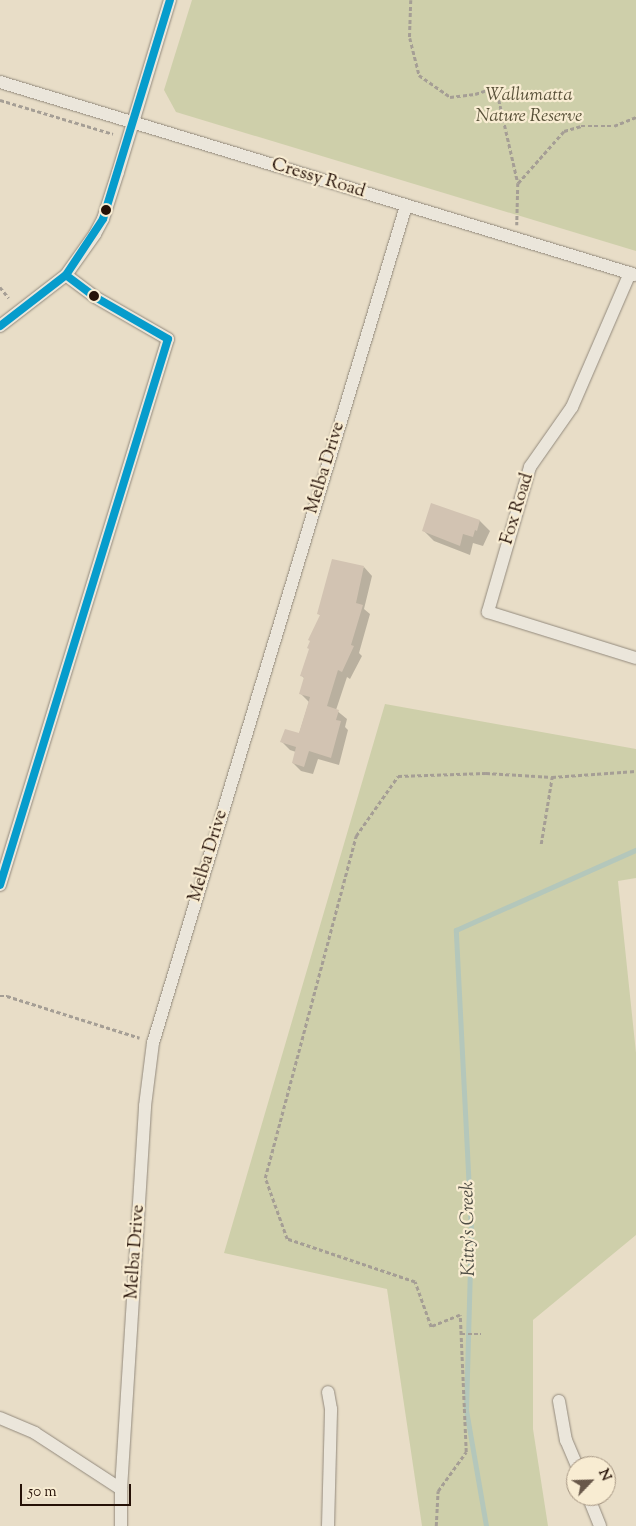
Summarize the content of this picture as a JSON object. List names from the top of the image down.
{
  "streets": {
    "street": ["Cressy Road", "Melba Drive", "Fox Road"]
  },
  "crossings": [
    ["Cressy Road", "Melba Drive"],
    ["Cressy Road", "Fox Road"]
  ],
  "water": ["Kitty's Creek"],
  "parks": ["Wallumatta Nature Reserve"],
  "scale_bar": "50 m",
  "north": "top right"
}
